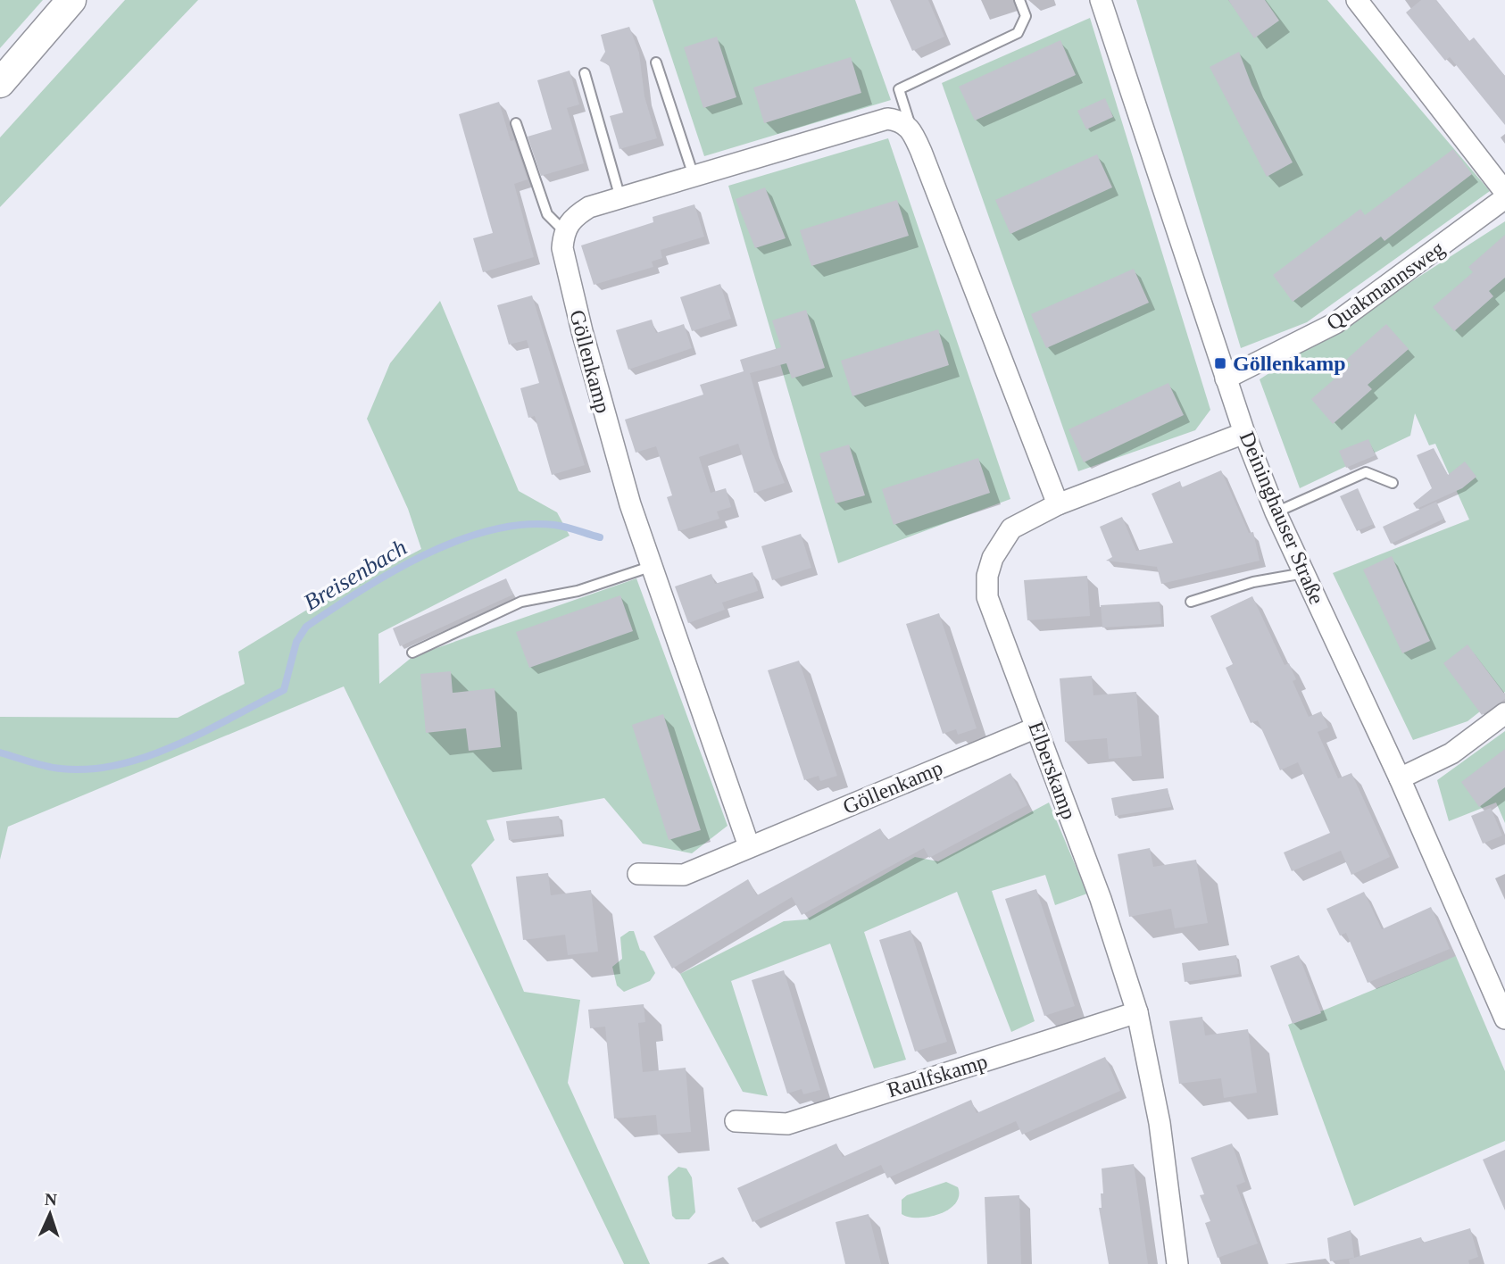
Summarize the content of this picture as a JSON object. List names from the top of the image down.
{
  "streets": {
    "street": [
      "Quakmannsweg",
      "Göllenkamp",
      "Deininghauser Straße",
      "Elberskamp",
      "Raulfskamp"
    ]
  },
  "crossings": [
    ["Quakmannsweg", "Deininghauser Straße"],
    ["Göllenkamp", "Elberskamp"],
    ["Deininghauser Straße", "Elberskamp"],
    ["Elberskamp", "Raulfskamp"]
  ],
  "water": ["Breisenbach"],
  "places": {
    "transit": ["Göllenkamp"]
  },
  "north": "top"
}
